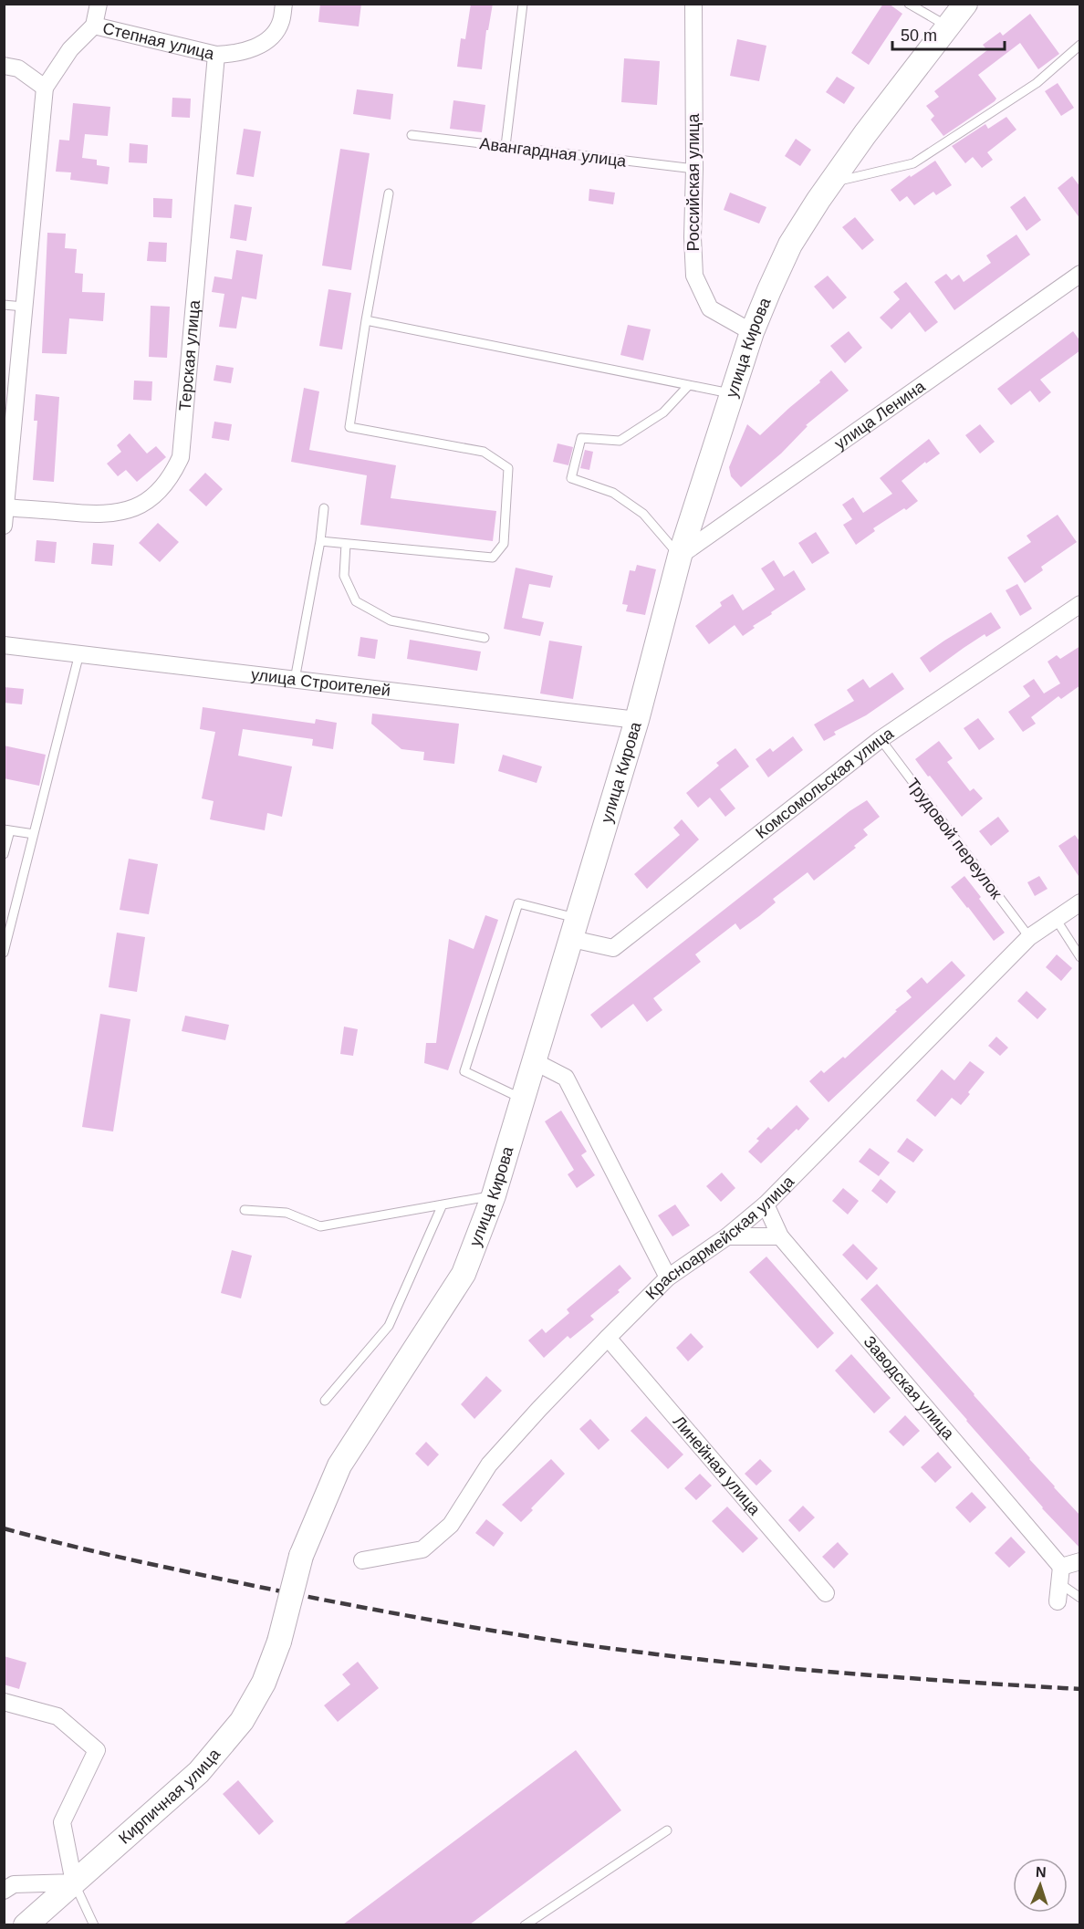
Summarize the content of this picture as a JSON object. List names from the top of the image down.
{
  "streets": {
    "main road": ["улица Кирова", "Кирпичная улица"],
    "street": [
      "Степная улица",
      "Российская улица",
      "Терская улица",
      "улица Ленина",
      "улица Строителей",
      "Комсомольская улица",
      "Красноармейская улица",
      "Заводская улица",
      "Линейная улица"
    ],
    "lane": ["Авангардная улица", "Трудовой переулок"]
  },
  "crossings": [
    ["Степная улица", "Терская улица"],
    ["Авангардная улица", "Российская улица"],
    ["Российская улица", "улица Кирова"],
    ["улица Кирова", "улица Ленина"],
    ["улица Кирова", "улица Строителей"],
    ["улица Кирова", "Комсомольская улица"],
    ["улица Кирова", "Кирпичная улица"],
    ["Комсомольская улица", "Трудовой переулок"],
    ["Трудовой переулок", "Красноармейская улица"],
    ["Красноармейская улица", "Заводская улица"],
    ["Красноармейская улица", "Линейная улица"]
  ],
  "scale_bar": "50 m",
  "north": "top"
}
